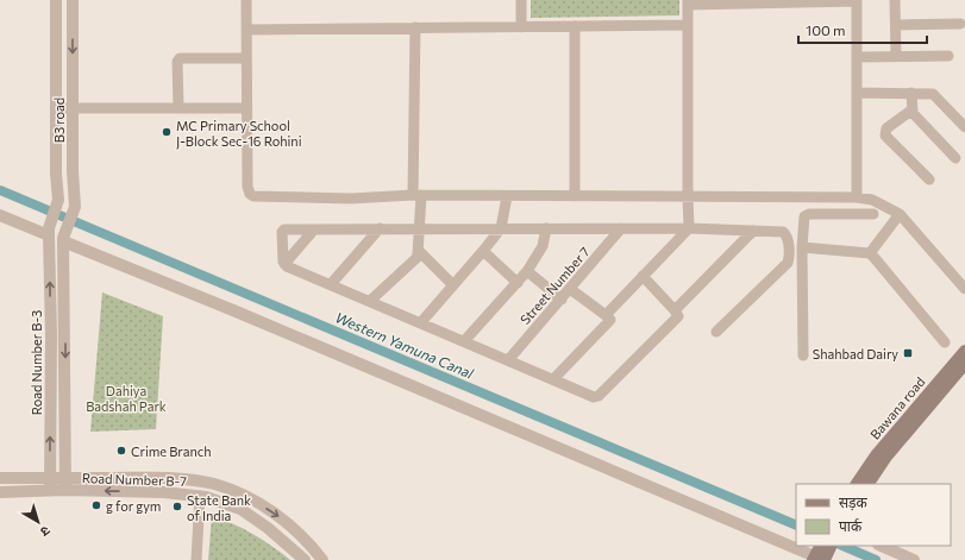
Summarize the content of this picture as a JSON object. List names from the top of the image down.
{
  "streets": {
    "main road": ["Bawana road"],
    "street": [
      "B3 road",
      "Street Number 7",
      "Road Number B-3",
      "Road Number B-7"
    ]
  },
  "crossings": [
    ["B3 road", "Road Number B-3"],
    ["Road Number B-3", "Road Number B-7"]
  ],
  "water": ["Western Yamuna Canal"],
  "parks": ["Dahiya Badshah Park"],
  "places": {
    "other": [
      "MC Primary School J-Block Sec-16 Rohini",
      "Crime Branch",
      "g for gym",
      "State Bank of India"
    ],
    "transit": ["Shahbad Dairy"]
  },
  "legend": ["सड़क", "पार्क"],
  "scale_bar": "100 m",
  "north": "bottom right"
}
